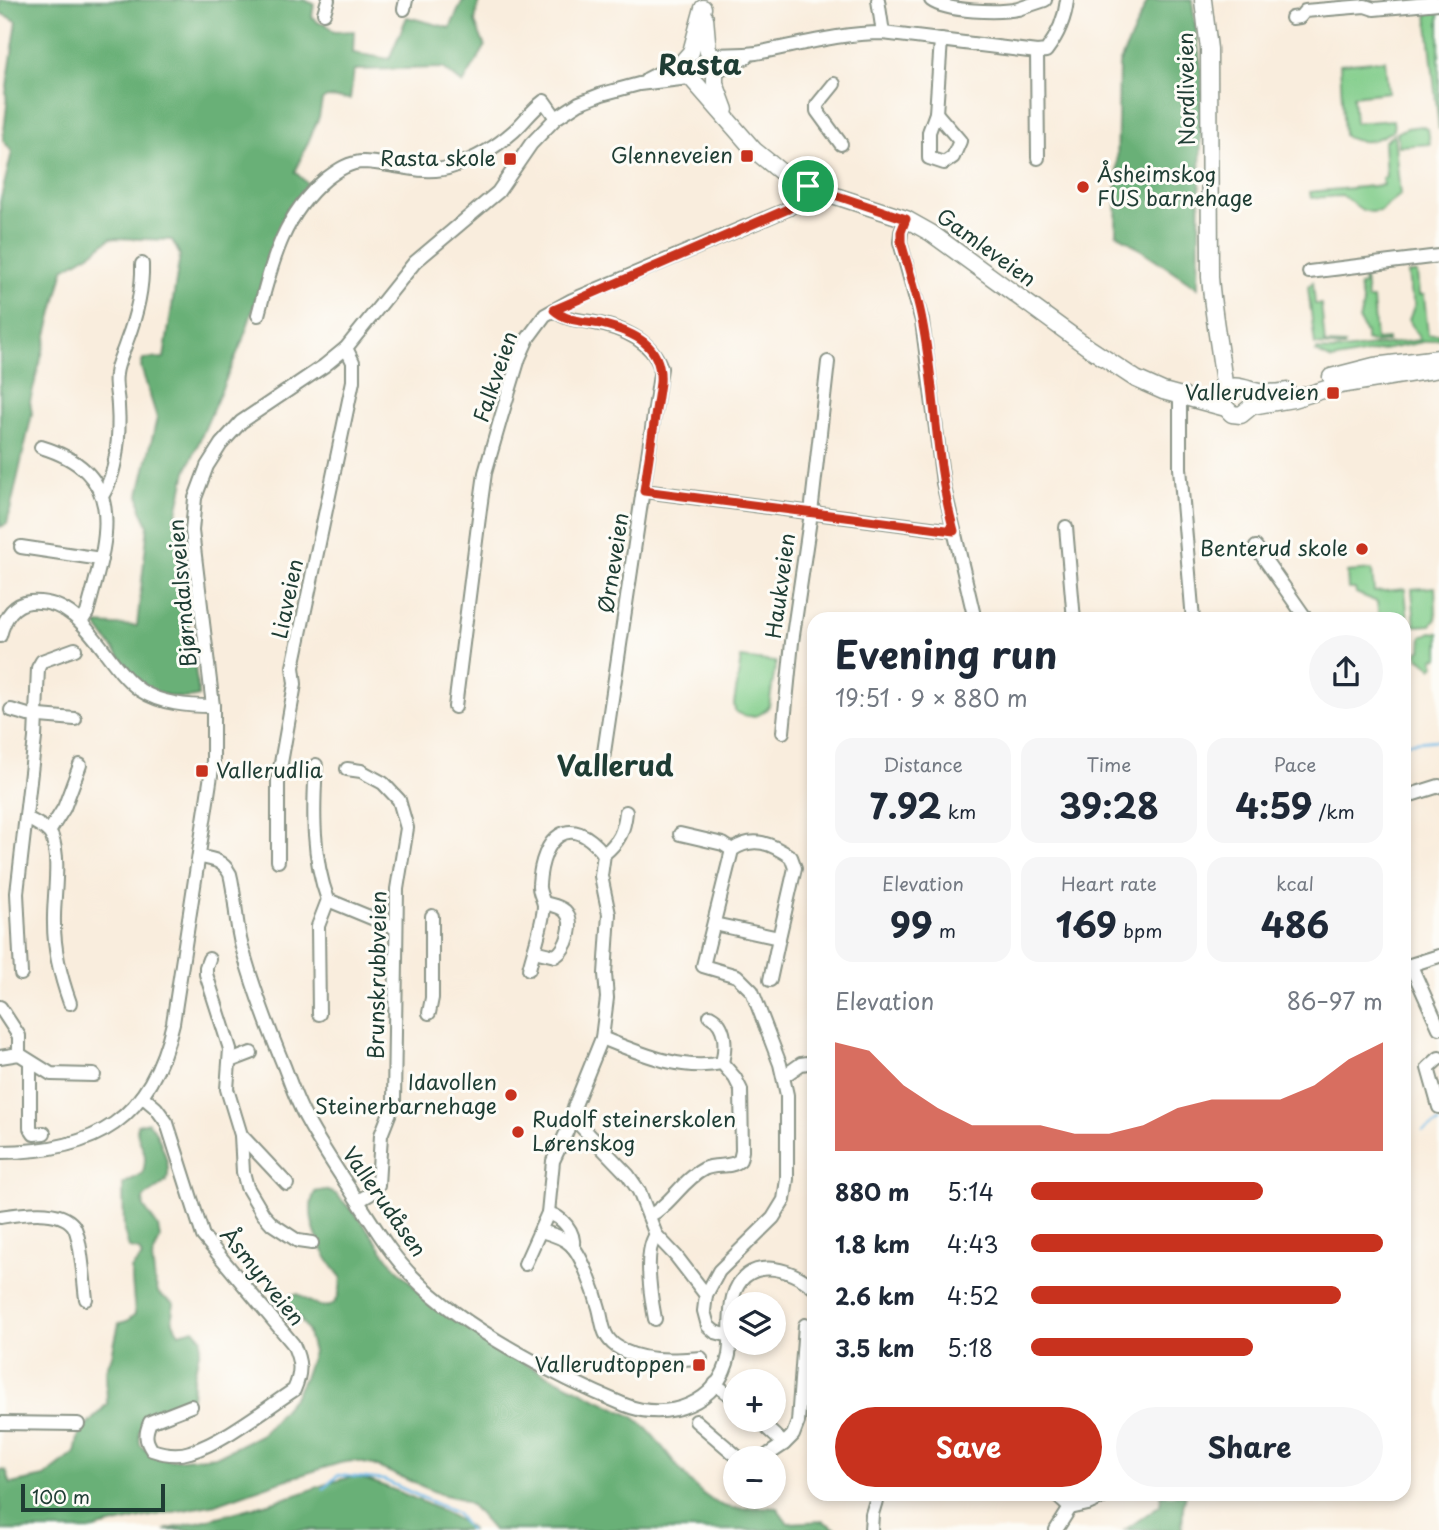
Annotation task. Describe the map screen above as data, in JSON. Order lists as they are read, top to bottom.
{
  "streets": {
    "main road": ["Nordliveien", "Gamleveien"],
    "street": [
      "Falkveien",
      "Ørneveien",
      "Haukveien",
      "Bjørndalsveien",
      "Liaveien",
      "Brunskrubbveien",
      "Vallerudåsen",
      "Åsmyrveien"
    ]
  },
  "crossings": [
    ["Nordliveien", "Gamleveien"],
    ["Gamleveien", "Falkveien"],
    ["Gamleveien", "Bjørndalsveien"],
    ["Falkveien", "Ørneveien"],
    ["Bjørndalsveien", "Liaveien"],
    ["Bjørndalsveien", "Vallerudåsen"],
    ["Bjørndalsveien", "Åsmyrveien"],
    ["Brunskrubbveien", "Vallerudåsen"]
  ],
  "districts": ["Rasta", "Vallerud"],
  "places": {
    "transit": [
      "Glenneveien",
      "Rasta skole",
      "Vallerudveien",
      "Vallerudlia",
      "Vallerudtoppen"
    ],
    "other": [
      "Åsheimskog FUS barnehage",
      "Benterud skole",
      "Idavollen Steinerbarnehage",
      "Rudolf steinerskolen Lørenskog"
    ]
  },
  "scale_bar": "100 m",
  "page": {
    "heading": ["Evening run", "19:51 · 9 × 880 m"],
    "stats": [
      ["Distance", "7.92 km"],
      ["Time", "39:28"],
      ["Pace", "4:59 /km"],
      ["Elevation", "99 m"],
      ["Heart rate", "169 bpm"],
      ["kcal", "486"]
    ],
    "chart": ["Elevation", "86–97 m"],
    "list": [
      {
        "name": "880 m",
        "note": "5:14"
      },
      {
        "name": "1.8 km",
        "note": "4:43"
      },
      {
        "name": "2.6 km",
        "note": "4:52"
      },
      {
        "name": "3.5 km",
        "note": "5:18"
      }
    ],
    "map_buttons": ["+", "−"],
    "buttons": ["Save", "Share"],
    "scale": "100 m"
  }
}
